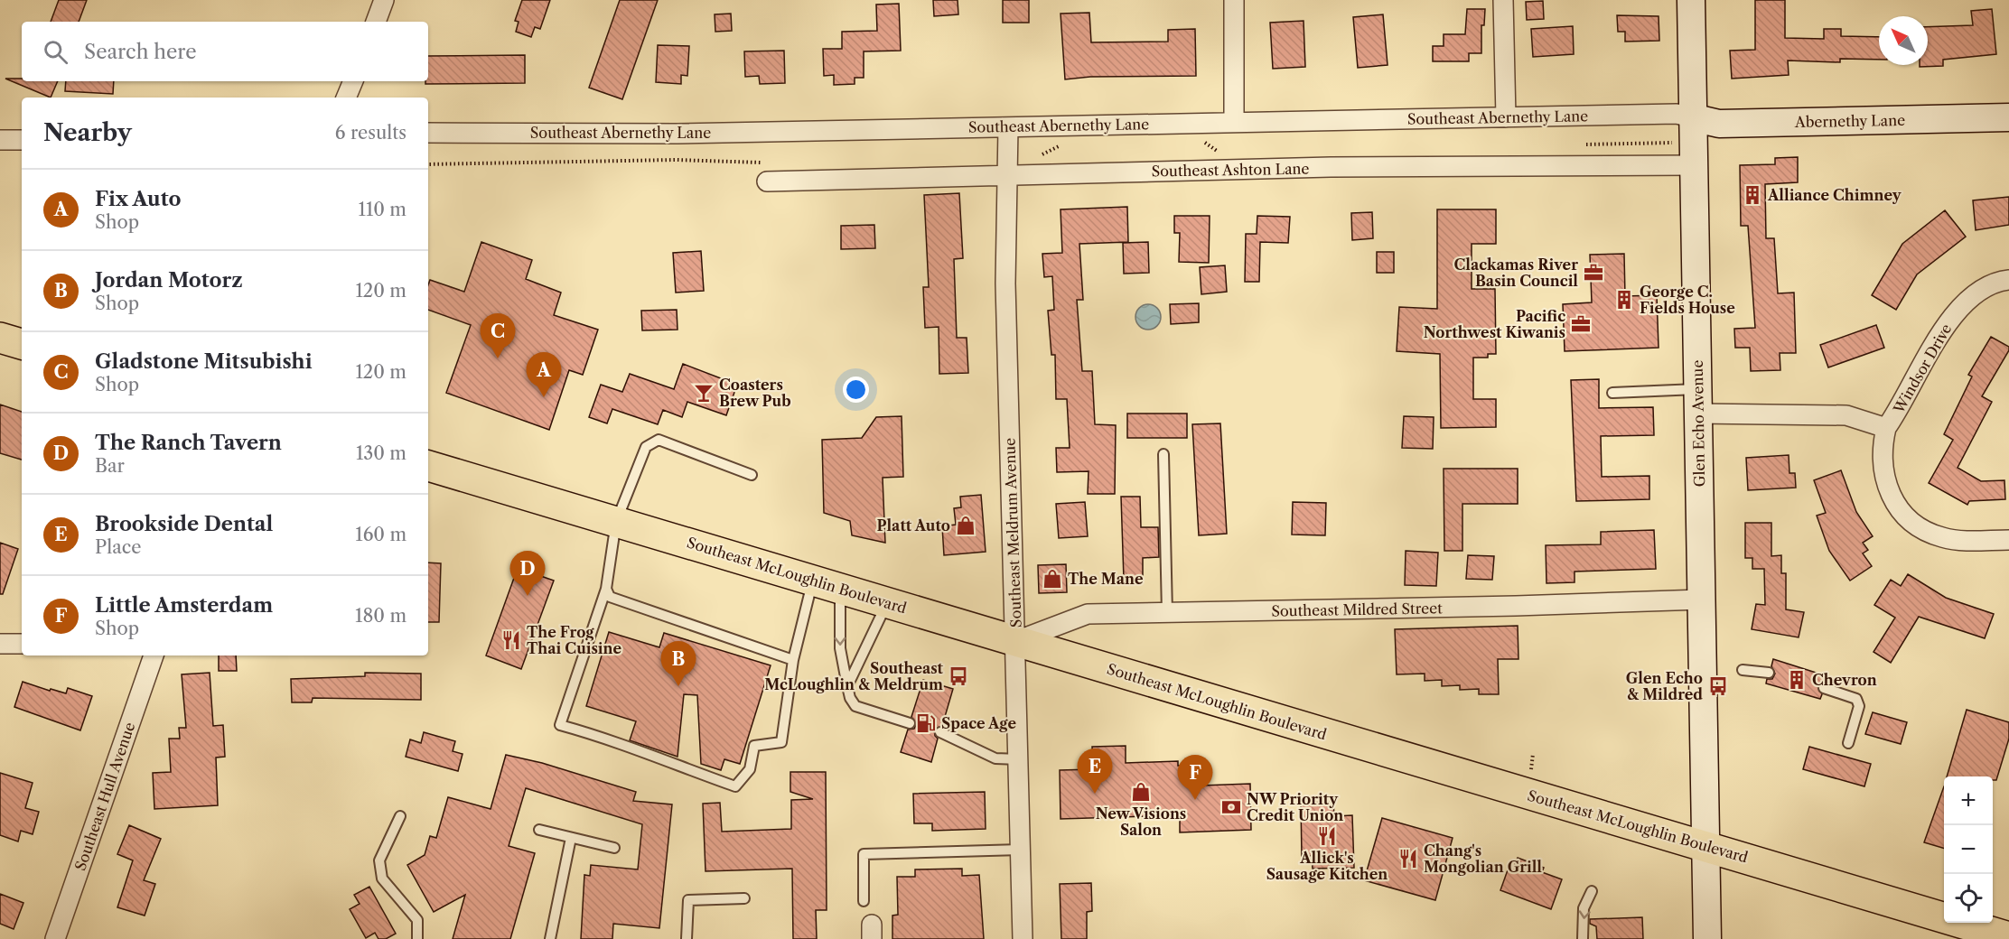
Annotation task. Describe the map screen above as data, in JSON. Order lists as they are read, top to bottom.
{
  "streets": {
    "main road": ["Southeast McLoughlin Boulevard"],
    "street": [
      "Southeast Abernethy Lane",
      "Abernethy Lane",
      "Southeast Ashton Lane",
      "Windsor Drive",
      "Glen Echo Avenue",
      "Southeast Meldrum Avenue",
      "Southeast Mildred Street",
      "Southeast Hull Avenue"
    ]
  },
  "crossings": [
    ["Southeast Abernethy Lane", "Abernethy Lane"],
    ["Southeast Abernethy Lane", "Glen Echo Avenue"],
    ["Southeast Abernethy Lane", "Southeast Meldrum Avenue"],
    ["Abernethy Lane", "Glen Echo Avenue"],
    ["Southeast Ashton Lane", "Glen Echo Avenue"],
    ["Southeast Ashton Lane", "Southeast Meldrum Avenue"],
    ["Windsor Drive", "Glen Echo Avenue"],
    ["Glen Echo Avenue", "Southeast McLoughlin Boulevard"],
    ["Glen Echo Avenue", "Southeast Mildred Street"],
    ["Southeast Meldrum Avenue", "Southeast McLoughlin Boulevard"],
    ["Southeast Meldrum Avenue", "Southeast Mildred Street"],
    ["Southeast McLoughlin Boulevard", "Southeast Mildred Street"]
  ],
  "places": {
    "building": ["Alliance Chimney", "George C. Fields House", "Chevron"],
    "office": ["Clackamas River Basin Council", "Pacific Northwest Kiwanis"],
    "bar": ["Coasters Brew Pub"],
    "shop": ["Platt Auto", "The Mane", "New Visions Salon"],
    "restaurant": ["The Frog Thai Cuisine", "Allick's Sausage Kitchen", "Chang's Mongolian Grill"],
    "bus stop": ["Southeast McLoughlin & Meldrum", "Glen Echo & Mildred"],
    "fuel station": ["Space Age"],
    "bank": ["NW Priority Credit Union"]
  },
  "north": "top left",
  "page": {
    "search": "Search here",
    "heading": ["Nearby", "6 results"],
    "list": [
      {
        "mark": "A",
        "name": "Fix Auto",
        "note": "Shop",
        "value": "110 m"
      },
      {
        "mark": "B",
        "name": "Jordan Motorz",
        "note": "Shop",
        "value": "120 m"
      },
      {
        "mark": "C",
        "name": "Gladstone Mitsubishi",
        "note": "Shop",
        "value": "120 m"
      },
      {
        "mark": "D",
        "name": "The Ranch Tavern",
        "note": "Bar",
        "value": "130 m"
      },
      {
        "mark": "E",
        "name": "Brookside Dental",
        "note": "Place",
        "value": "160 m"
      },
      {
        "mark": "F",
        "name": "Little Amsterdam",
        "note": "Shop",
        "value": "180 m"
      }
    ],
    "pins": [
      "C",
      "A",
      "D",
      "B",
      "E",
      "F"
    ],
    "map_buttons": ["+", "−"]
  }
}
